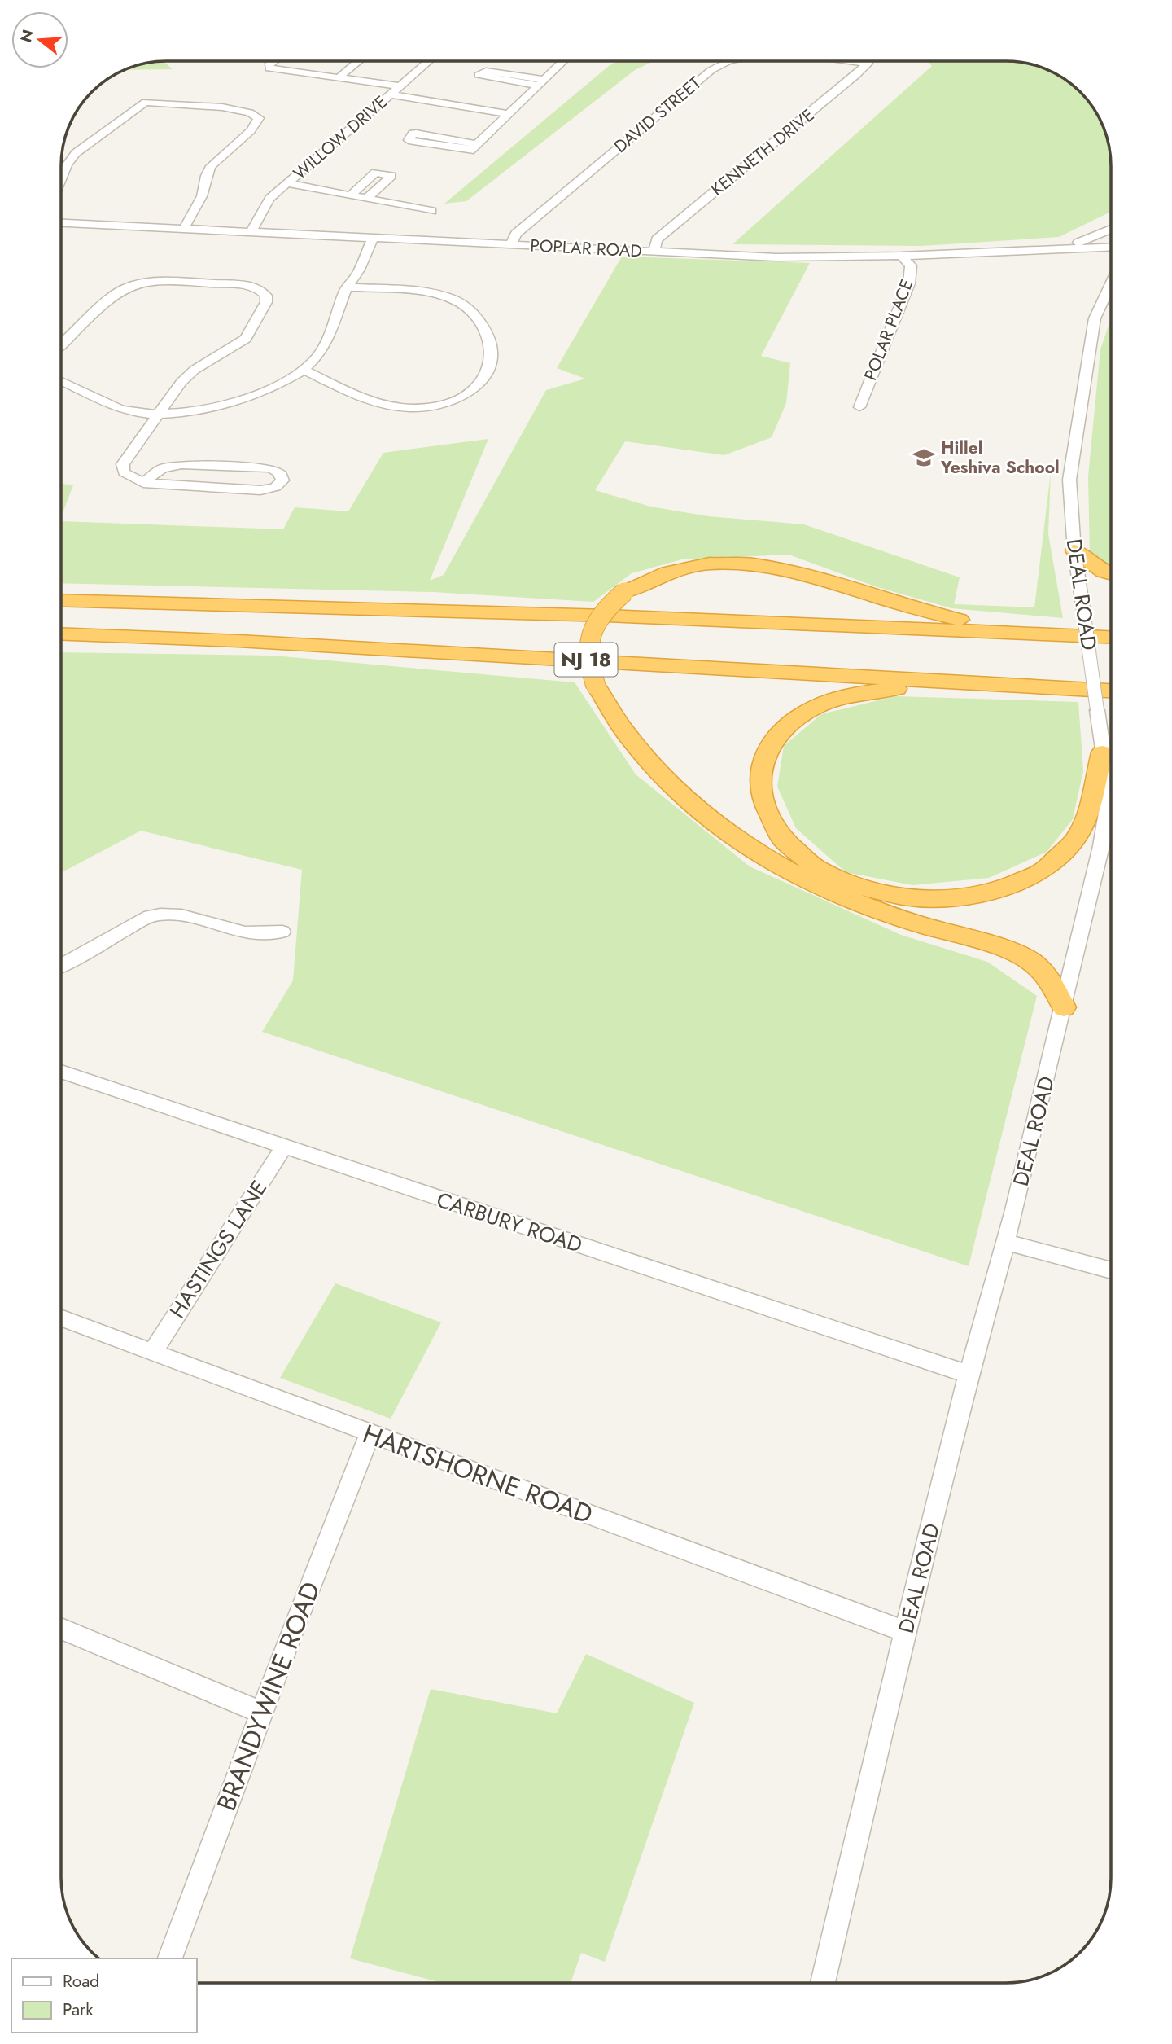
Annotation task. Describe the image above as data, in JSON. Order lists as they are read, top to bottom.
{
  "streets": {
    "highway": ["NJ 18"],
    "street": [
      "DAVID STREET",
      "WILLOW DRIVE",
      "KENNETH DRIVE",
      "POPLAR ROAD",
      "POLAR PLACE",
      "DEAL ROAD",
      "CARBURY ROAD",
      "HASTINGS LANE",
      "HARTSHORNE ROAD",
      "BRANDYWINE ROAD"
    ]
  },
  "crossings": [
    ["DAVID STREET", "KENNETH DRIVE"],
    ["DAVID STREET", "POPLAR ROAD"],
    ["WILLOW DRIVE", "POPLAR ROAD"],
    ["KENNETH DRIVE", "POPLAR ROAD"],
    ["POPLAR ROAD", "POLAR PLACE"],
    ["DEAL ROAD", "CARBURY ROAD"],
    ["DEAL ROAD", "HARTSHORNE ROAD"],
    ["CARBURY ROAD", "HASTINGS LANE"],
    ["HASTINGS LANE", "HARTSHORNE ROAD"],
    ["HARTSHORNE ROAD", "BRANDYWINE ROAD"]
  ],
  "places": {
    "school or university": ["Hillel Yeshiva School"]
  },
  "legend": ["Road", "Park"],
  "north": "left"
}
